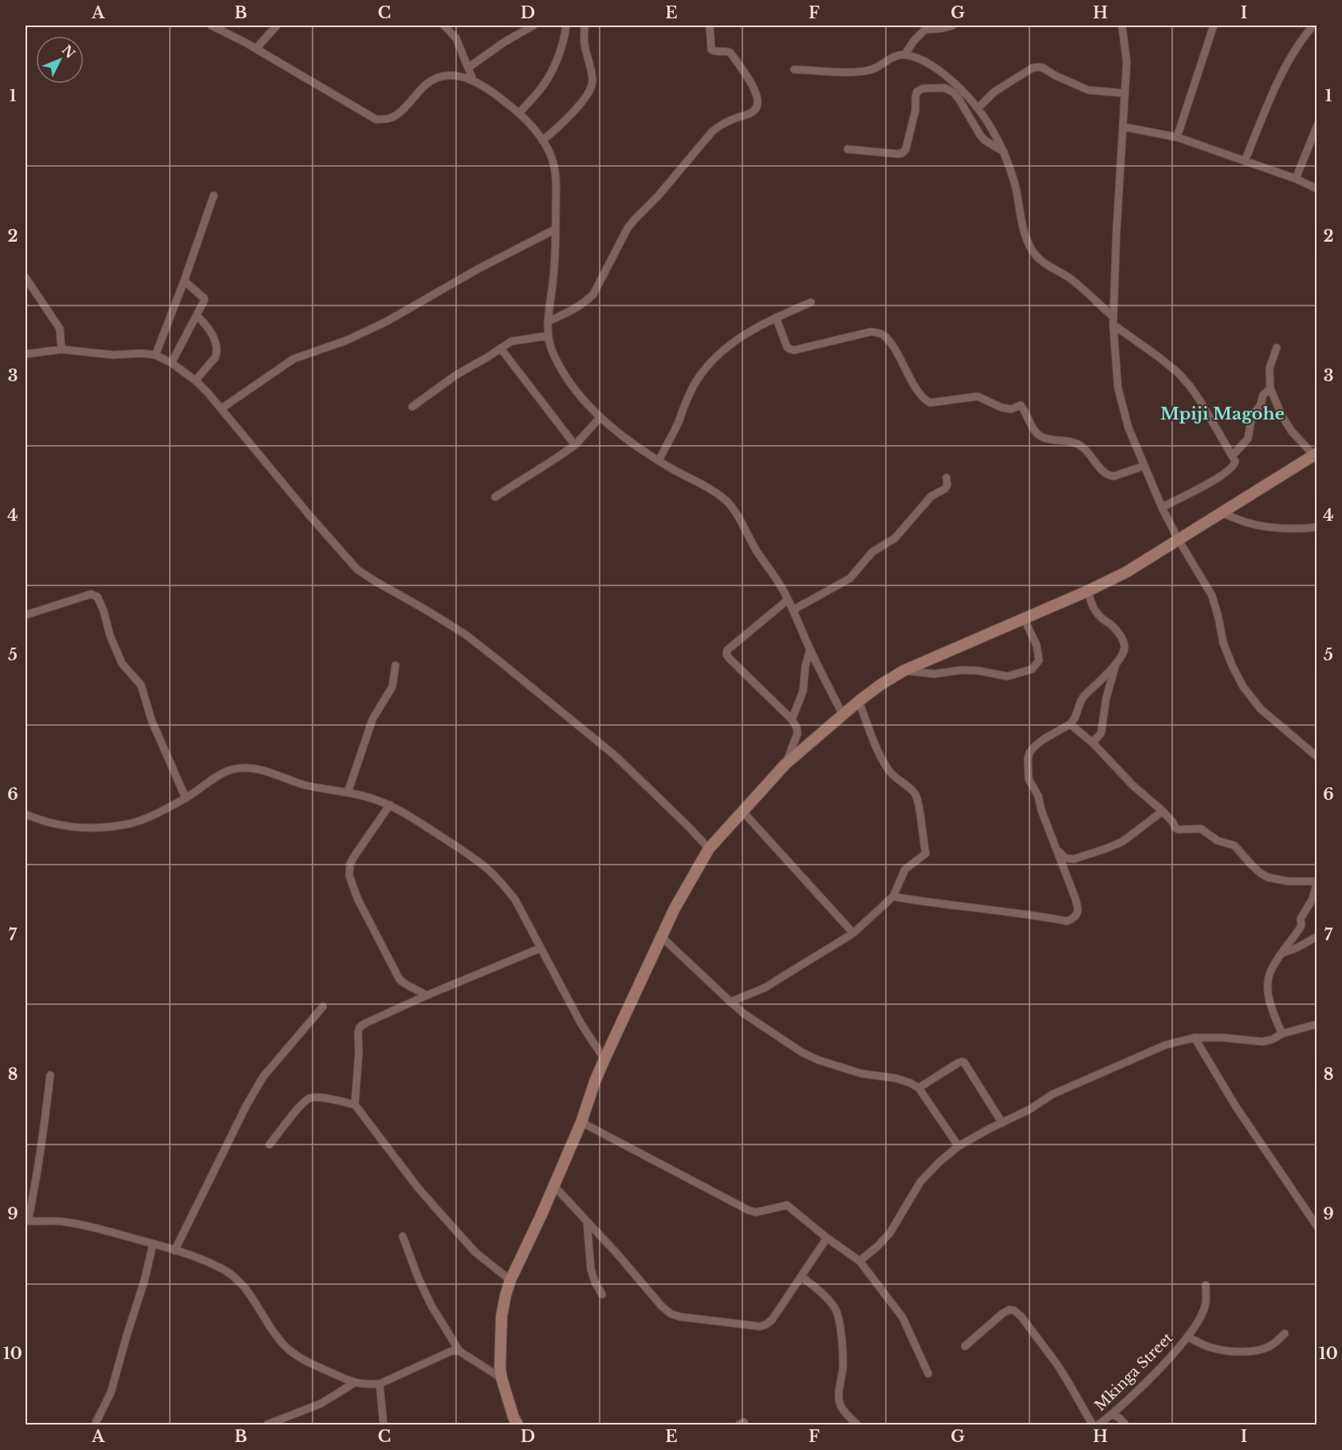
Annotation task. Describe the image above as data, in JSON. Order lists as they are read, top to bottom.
{
  "streets": {
    "street": ["Mkinga Street"]
  },
  "districts": ["Mpiji Magohe"],
  "north": "top right",
  "grid": {
    "columns": [
      "A",
      "B",
      "C",
      "D",
      "E",
      "F",
      "G",
      "H",
      "I"
    ],
    "rows": [
      "1",
      "2",
      "3",
      "4",
      "5",
      "6",
      "7",
      "8",
      "9",
      "10"
    ]
  }
}
